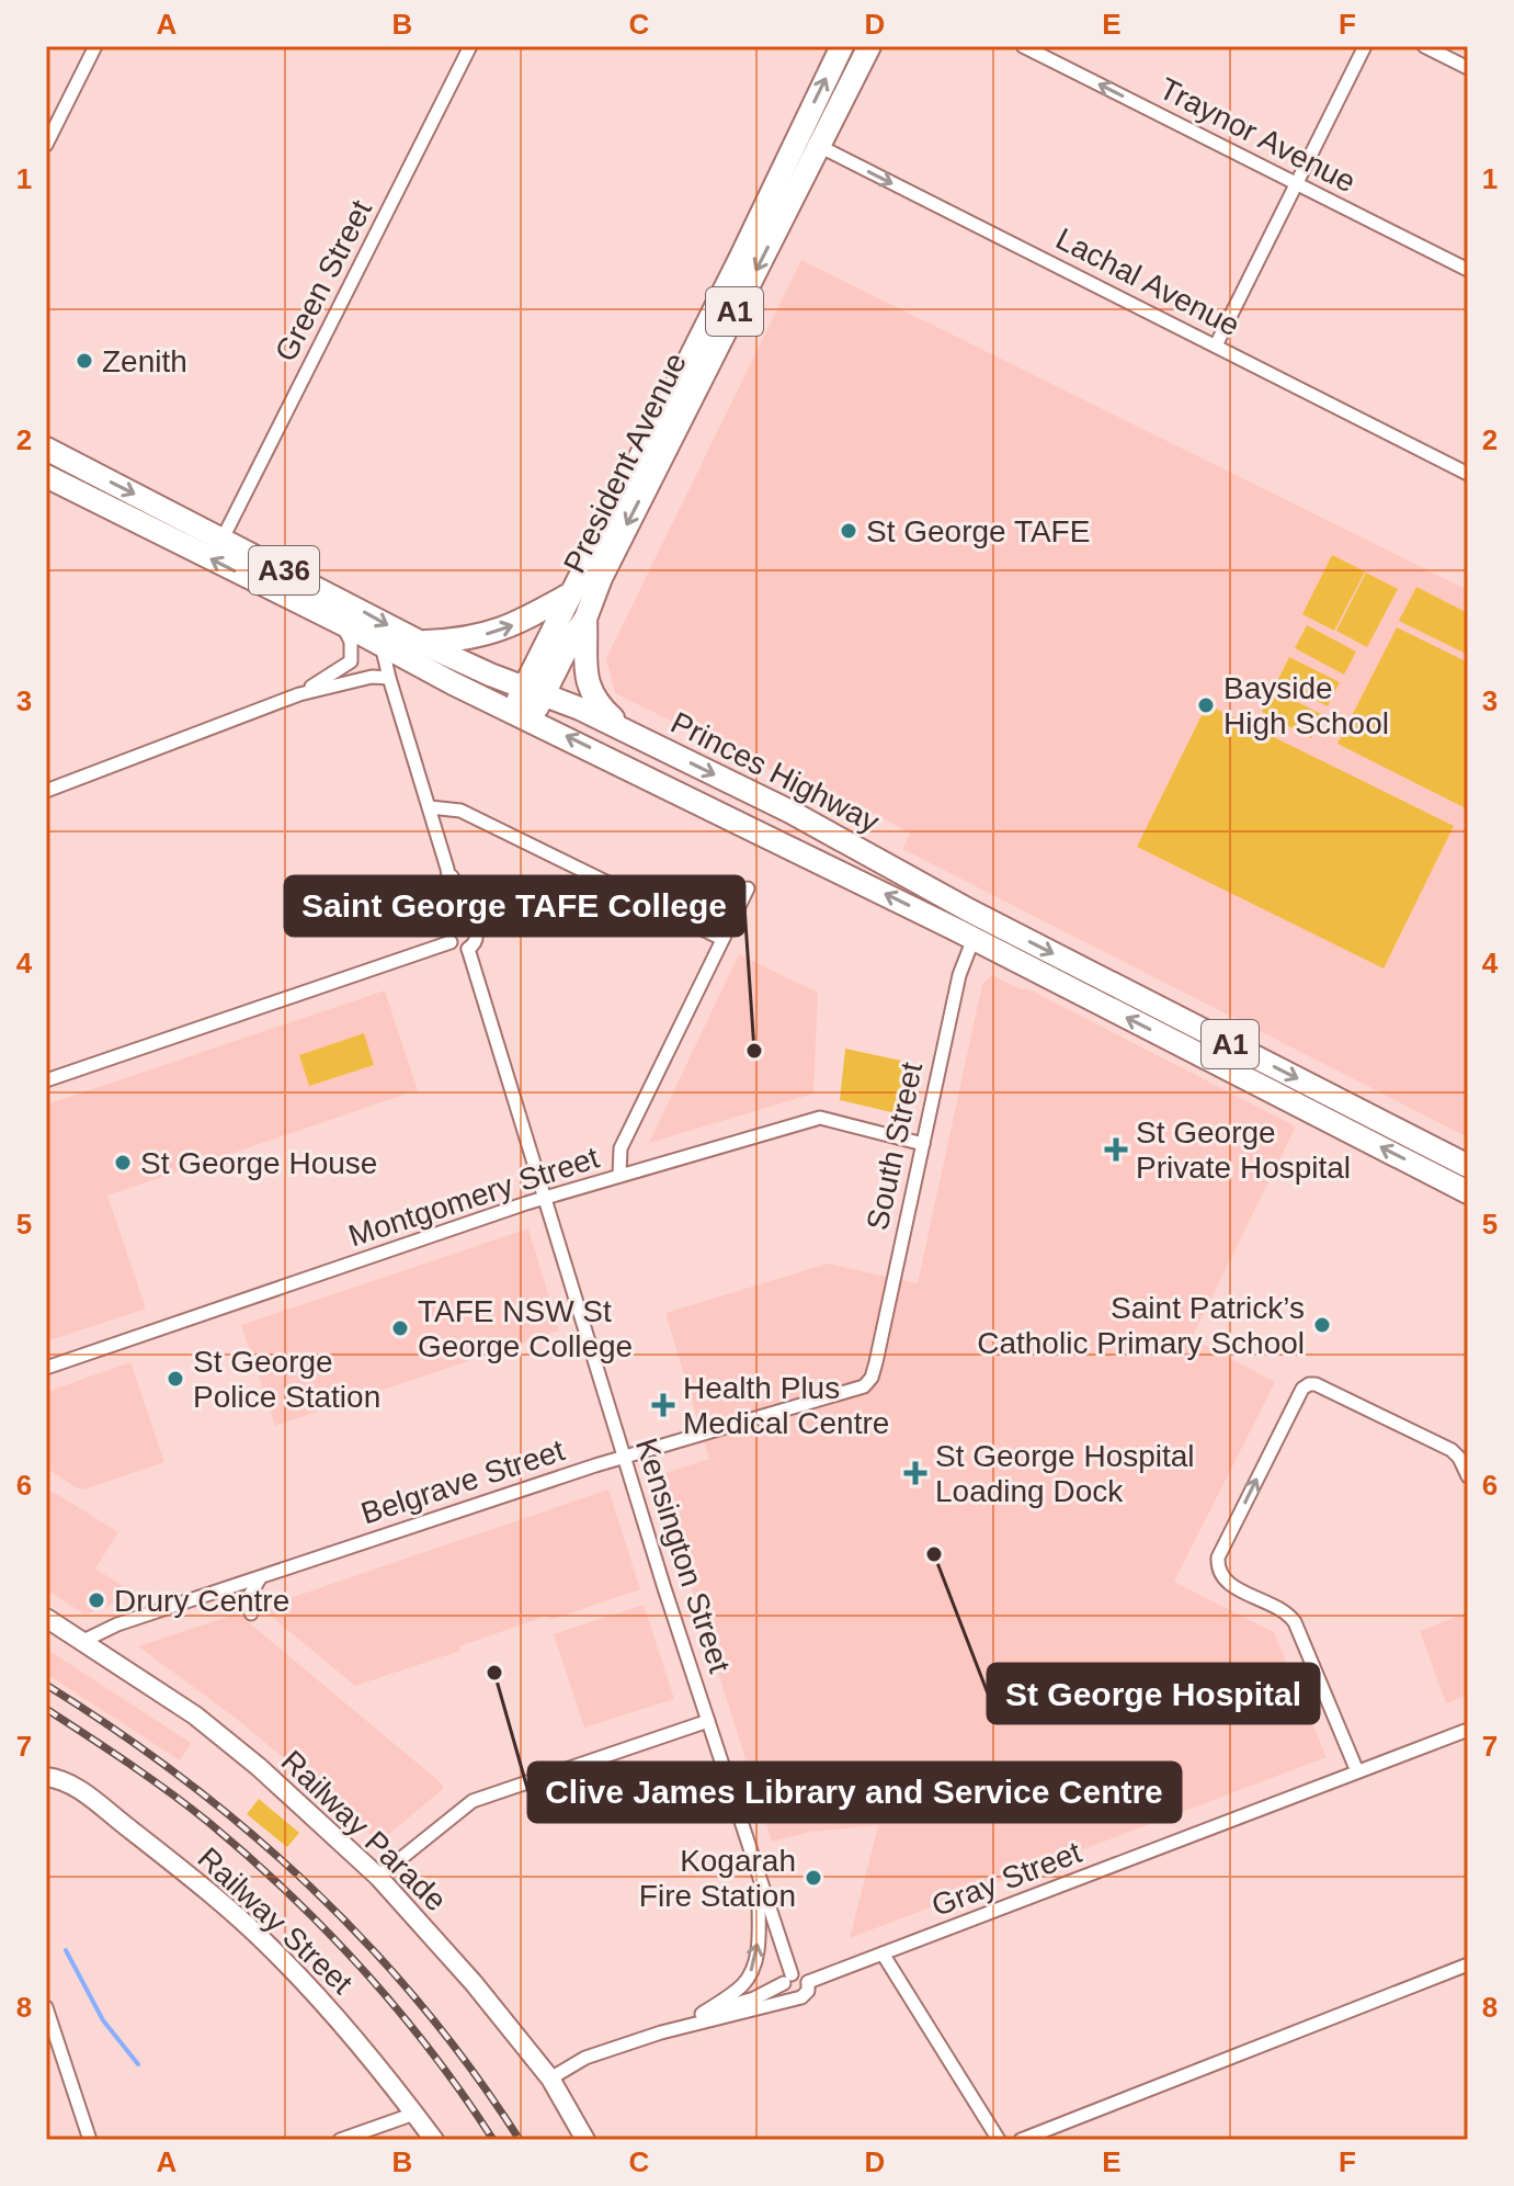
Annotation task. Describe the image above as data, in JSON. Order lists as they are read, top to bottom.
{
  "streets": {
    "highway": [
      "A1",
      "President Avenue",
      "A36",
      "Princes Highway"
    ],
    "main road": ["Railway Parade", "Railway Street"],
    "street": [
      "Traynor Avenue",
      "Green Street",
      "Lachal Avenue",
      "South Street",
      "Montgomery Street",
      "Belgrave Street",
      "Kensington Street",
      "Gray Street"
    ]
  },
  "crossings": [
    ["Green Street", "Princes Highway"],
    ["Lachal Avenue", "President Avenue"],
    ["A1", "President Avenue"],
    ["A1", "Princes Highway"],
    ["President Avenue", "Princes Highway"],
    ["Princes Highway", "South Street"],
    ["South Street", "Montgomery Street"],
    ["South Street", "Belgrave Street"],
    ["Montgomery Street", "Kensington Street"],
    ["Belgrave Street", "Kensington Street"],
    ["Belgrave Street", "Railway Parade"],
    ["Kensington Street", "Gray Street"]
  ],
  "one_way": ["Traynor Avenue", "Lachal Avenue"],
  "places": {
    "other": [
      "Zenith",
      "St George TAFE",
      "Bayside High School",
      "Saint George TAFE College",
      "St George House",
      "Saint Patrick’s Catholic Primary School",
      "TAFE NSW St George College",
      "St George Police Station",
      "St George Hospital",
      "Drury Centre",
      "Clive James Library and Service Centre",
      "Kogarah Fire Station"
    ],
    "health": ["St George Private Hospital", "Health Plus Medical Centre", "St George Hospital Loading Dock"]
  },
  "grid": {
    "columns": [
      "A",
      "B",
      "C",
      "D",
      "E",
      "F"
    ],
    "rows": [
      "1",
      "2",
      "3",
      "4",
      "5",
      "6",
      "7",
      "8"
    ]
  }
}
